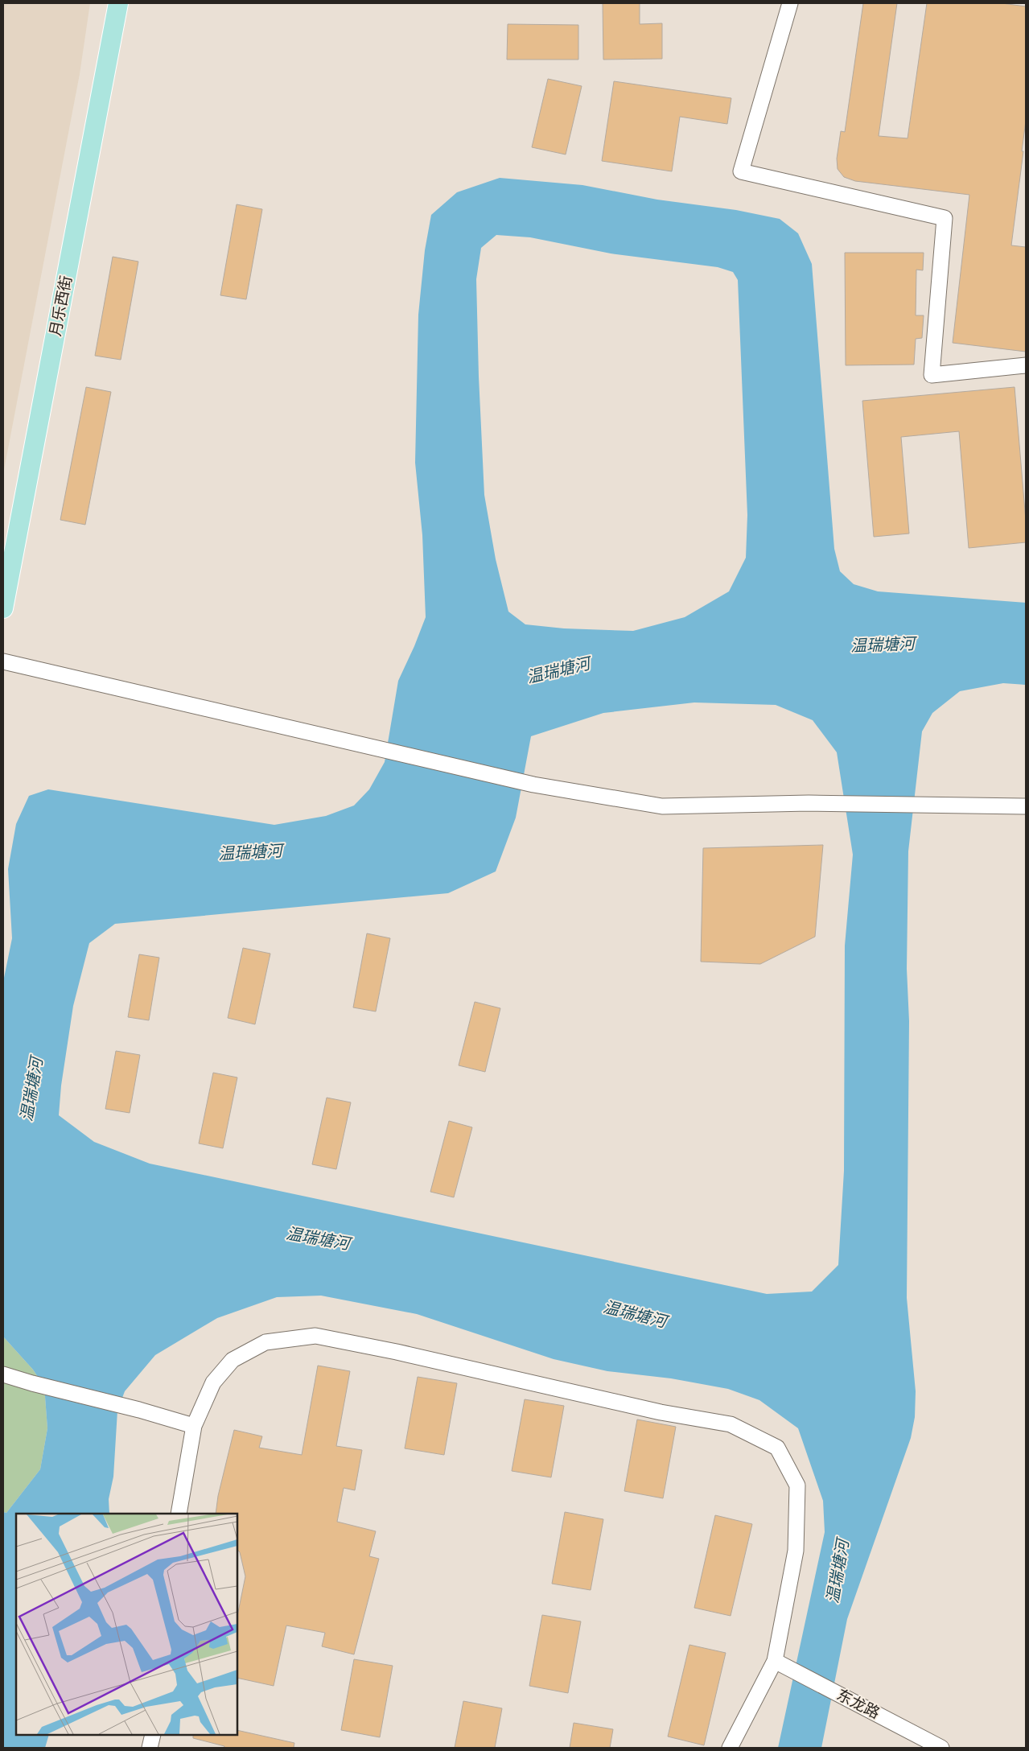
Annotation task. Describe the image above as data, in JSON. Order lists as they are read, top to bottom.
{
  "streets": {
    "main road": ["月乐西街"],
    "street": ["东龙路"]
  },
  "water": ["温瑞塘河"]
}
